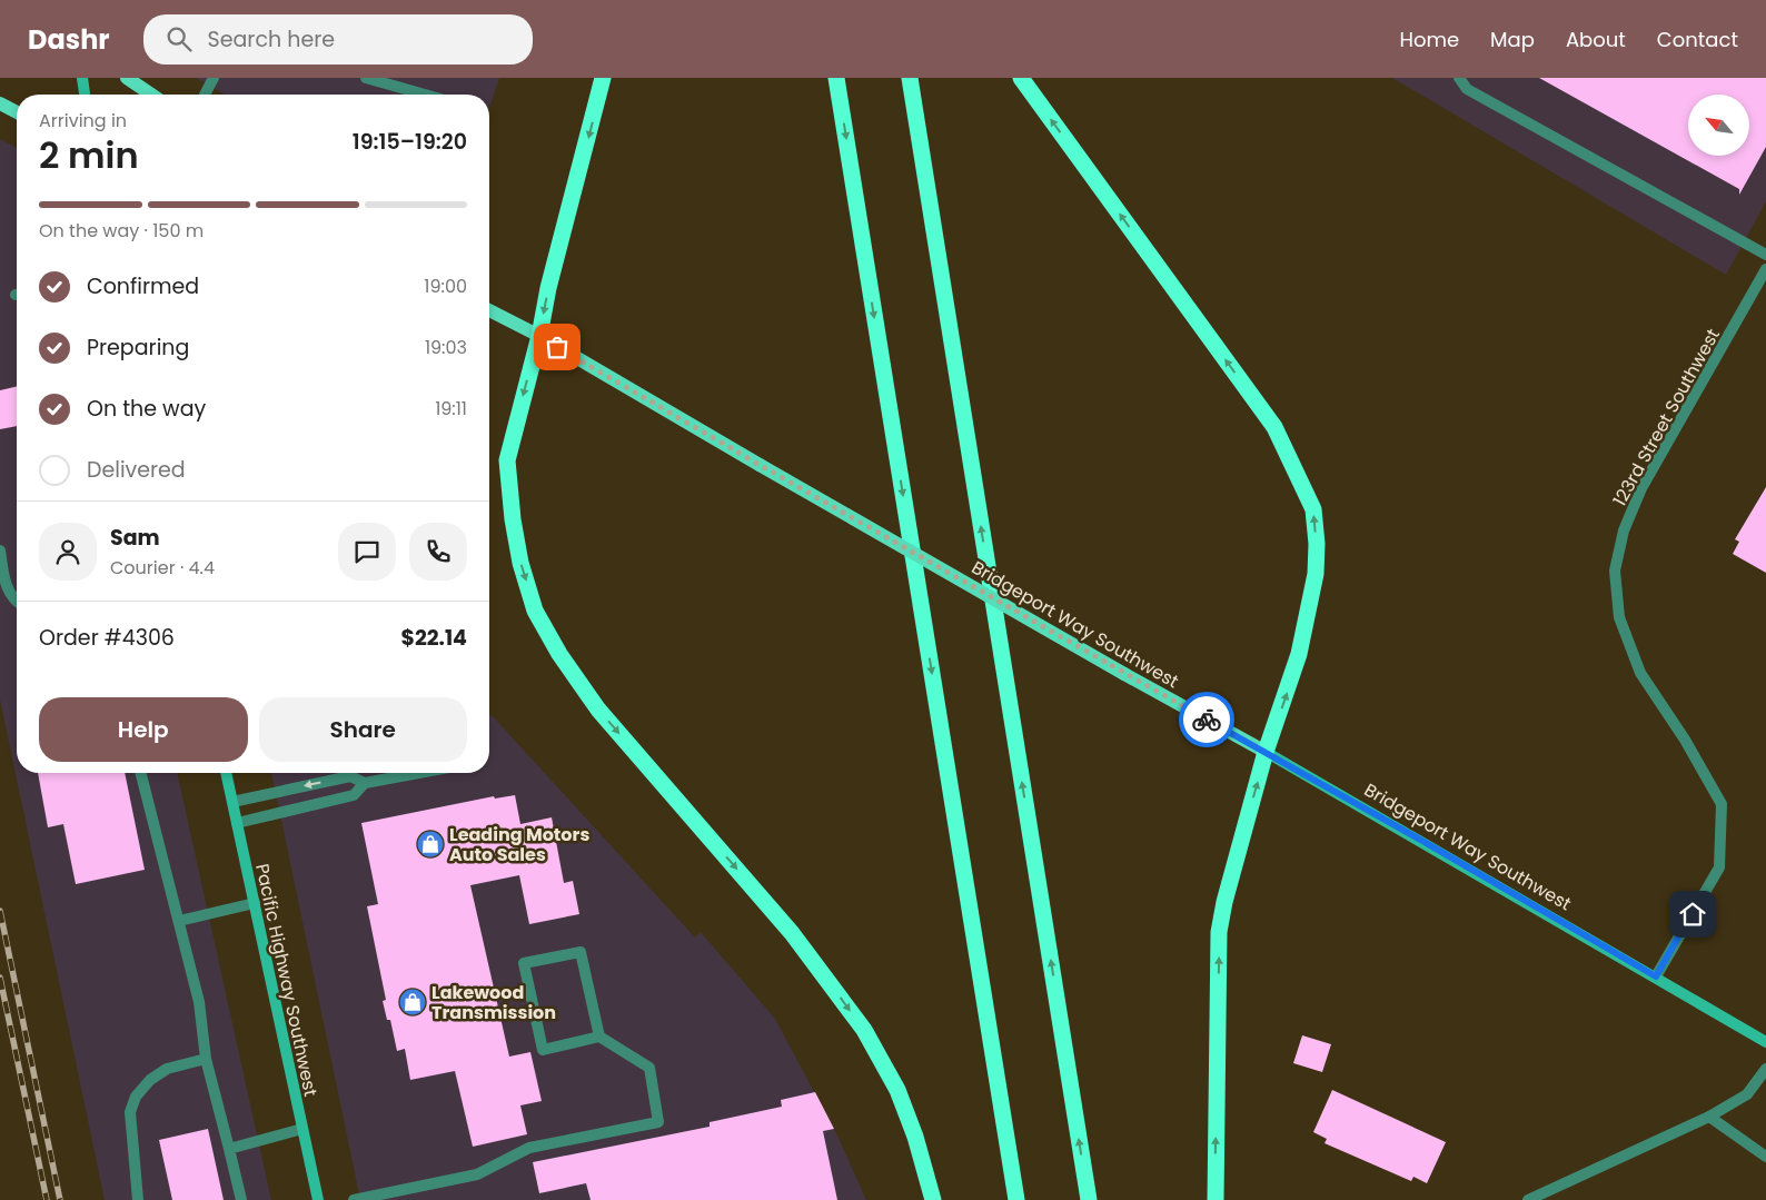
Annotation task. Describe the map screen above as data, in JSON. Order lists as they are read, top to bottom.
{
  "streets": {
    "main road": ["Bridgeport Way Southwest", "Pacific Highway Southwest"],
    "street": ["123rd Street Southwest"]
  },
  "crossings": [
    ["123rd Street Southwest", "Bridgeport Way Southwest"]
  ],
  "places": {
    "shop": ["Leading Motors Auto Sales", "Lakewood Transmission"]
  },
  "north": "top left",
  "page": {
    "header": "Dashr",
    "search": "Search here",
    "nav": [
      "Home",
      "Map",
      "About",
      "Contact"
    ],
    "heading": ["2 min", "Arriving in", "19:15–19:20"],
    "panel": [
      "Sam",
      "Courier · 4.4",
      "Order #4306",
      "$22.14"
    ],
    "bar": "On the way · 150 m",
    "list": [
      ["Confirmed", "19:00"],
      ["Preparing", "19:03"],
      ["On the way", "19:11"],
      "Delivered"
    ],
    "buttons": ["Help", "Share"]
  }
}
